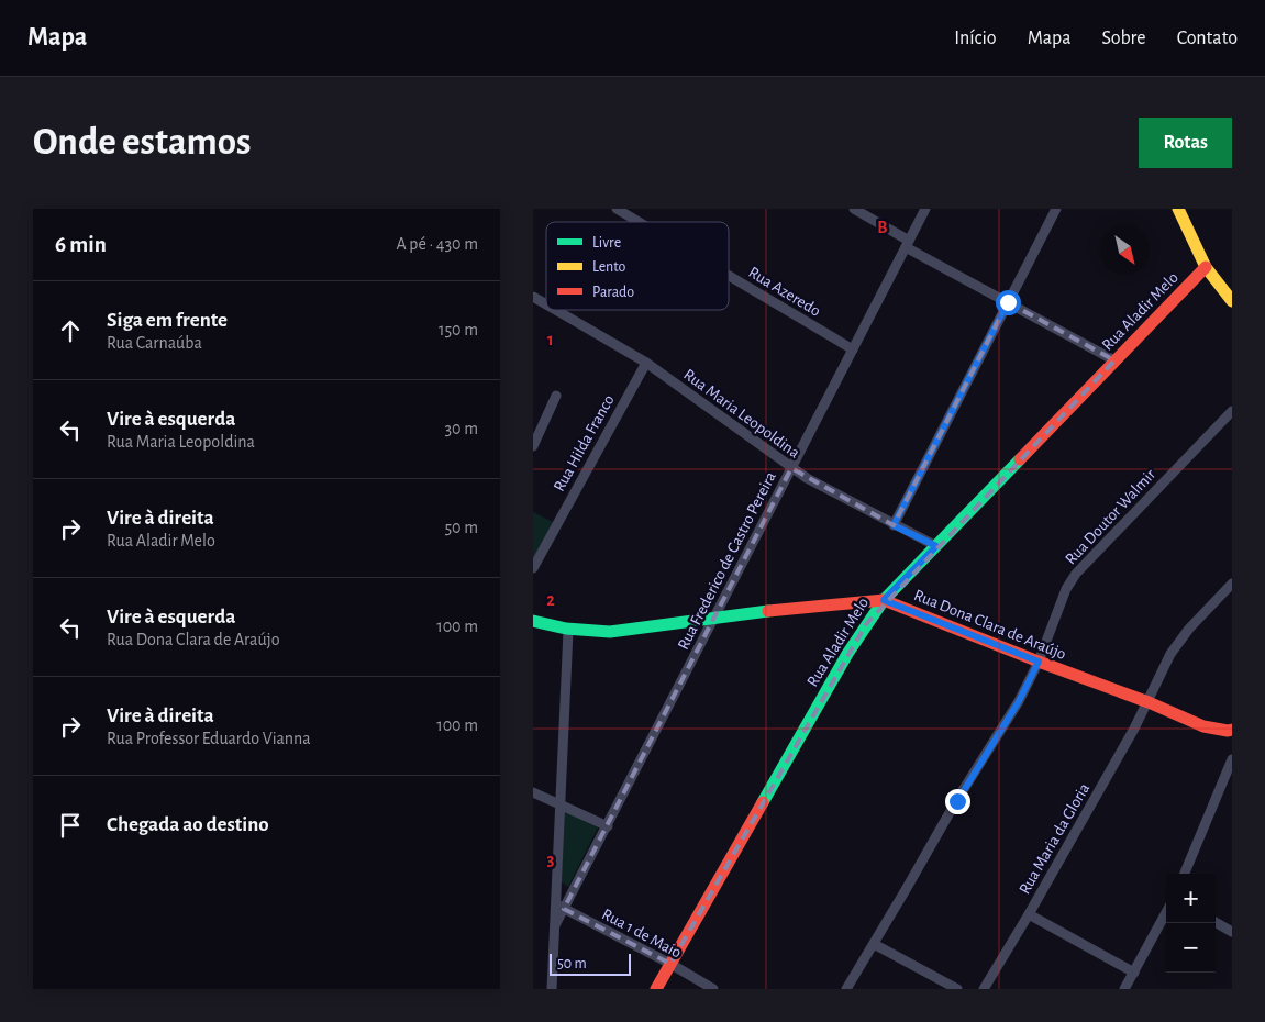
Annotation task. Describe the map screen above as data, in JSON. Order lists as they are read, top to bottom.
{
  "streets": {
    "street": [
      "Rua Azeredo",
      "Rua Aladir Melo",
      "Rua Maria Leopoldina",
      "Rua Hilda Franco",
      "Rua Doutor Walmir",
      "Rua Frederico de Castro Pereira",
      "Rua Dona Clara de Araújo",
      "Rua Maria da Gloria",
      "Rua 1 de Maio"
    ]
  },
  "crossings": [
    ["Rua Azeredo", "Rua Frederico de Castro Pereira"],
    ["Rua Aladir Melo", "Rua Maria Leopoldina"],
    ["Rua Aladir Melo", "Rua Dona Clara de Araújo"],
    ["Rua Aladir Melo", "Rua 1 de Maio"],
    ["Rua Maria Leopoldina", "Rua Hilda Franco"],
    ["Rua Maria Leopoldina", "Rua Frederico de Castro Pereira"],
    ["Rua Doutor Walmir", "Rua Dona Clara de Araújo"],
    ["Rua Frederico de Castro Pereira", "Rua Dona Clara de Araújo"],
    ["Rua Frederico de Castro Pereira", "Rua 1 de Maio"],
    ["Rua Dona Clara de Araújo", "Rua Maria da Gloria"]
  ],
  "legend": ["Livre", "Lento", "Parado"],
  "scale_bar": "50 m",
  "north": "bottom right",
  "page": {
    "header": "Mapa",
    "nav": [
      "Início",
      "Mapa",
      "Sobre",
      "Contato"
    ],
    "buttons": "Rotas",
    "title": "Onde estamos",
    "heading": ["6 min", "A pé · 430 m"],
    "list": [
      ["Siga em frente", "Rua Carnaúba", "150 m"],
      ["Vire à esquerda", "Rua Maria Leopoldina", "30 m"],
      ["Vire à direita", "Rua Aladir Melo", "50 m"],
      ["Vire à esquerda", "Rua Dona Clara de Araújo", "100 m"],
      ["Vire à direita", "Rua Professor Eduardo Vianna", "100 m"],
      "Chegada ao destino"
    ],
    "map_buttons": ["+", "−"],
    "scale": "50 m"
  },
  "grid": {
    "columns": ["B"],
    "rows": ["1", "2", "3"]
  }
}
